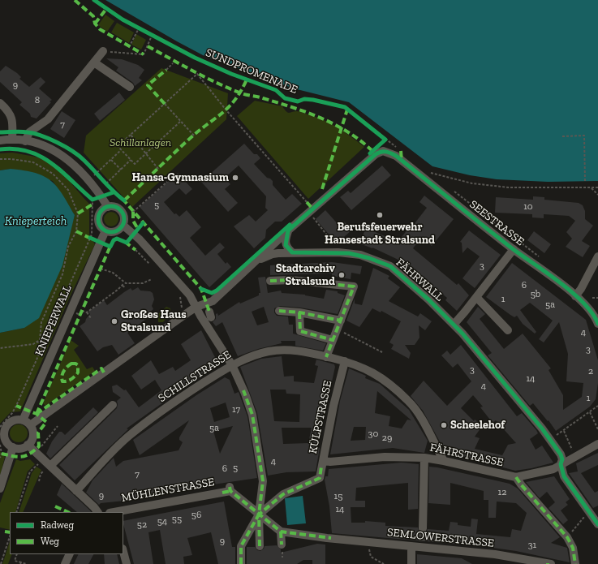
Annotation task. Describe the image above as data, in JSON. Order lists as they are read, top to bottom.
{
  "streets": {
    "street": [
      "SEESTRASSE",
      "FÄHRWALL",
      "KNIEPERWALL",
      "SCHILLSTRASSE",
      "KÜLPSTRASSE",
      "FÄHRSTRASSE",
      "MÜHLENSTRASSE",
      "SEMLOWERSTRASSE"
    ],
    "cycle path": ["SUNDPROMENADE"]
  },
  "crossings": [
    ["SEESTRASSE", "FÄHRWALL"],
    ["FÄHRWALL", "KNIEPERWALL"],
    ["FÄHRWALL", "FÄHRSTRASSE"],
    ["SCHILLSTRASSE", "KÜLPSTRASSE"],
    ["SCHILLSTRASSE", "FÄHRSTRASSE"],
    ["KÜLPSTRASSE", "FÄHRSTRASSE"],
    ["KÜLPSTRASSE", "MÜHLENSTRASSE"]
  ],
  "water": ["Knieperteich"],
  "parks": ["Schillanlagen"],
  "places": [
    "Hansa-Gymnasium",
    "Berufsfeuerwehr Hansestadt Stralsund",
    "Stadtarchiv Stralsund",
    "Großes Haus Stralsund",
    "Scheelehof"
  ],
  "house_numbers": [
    "9",
    "8",
    "7",
    "5",
    "10",
    "3",
    "6",
    "5b",
    "1",
    "5a",
    "4",
    "3",
    "3",
    "2",
    "14",
    "4",
    "1",
    "17",
    "5a",
    "30",
    "29",
    "4",
    "5",
    "6",
    "7",
    "12",
    "9",
    "15",
    "14",
    "56",
    "55",
    "54",
    "52",
    "9",
    "31"
  ],
  "legend": ["Radweg", "Weg"]
}
